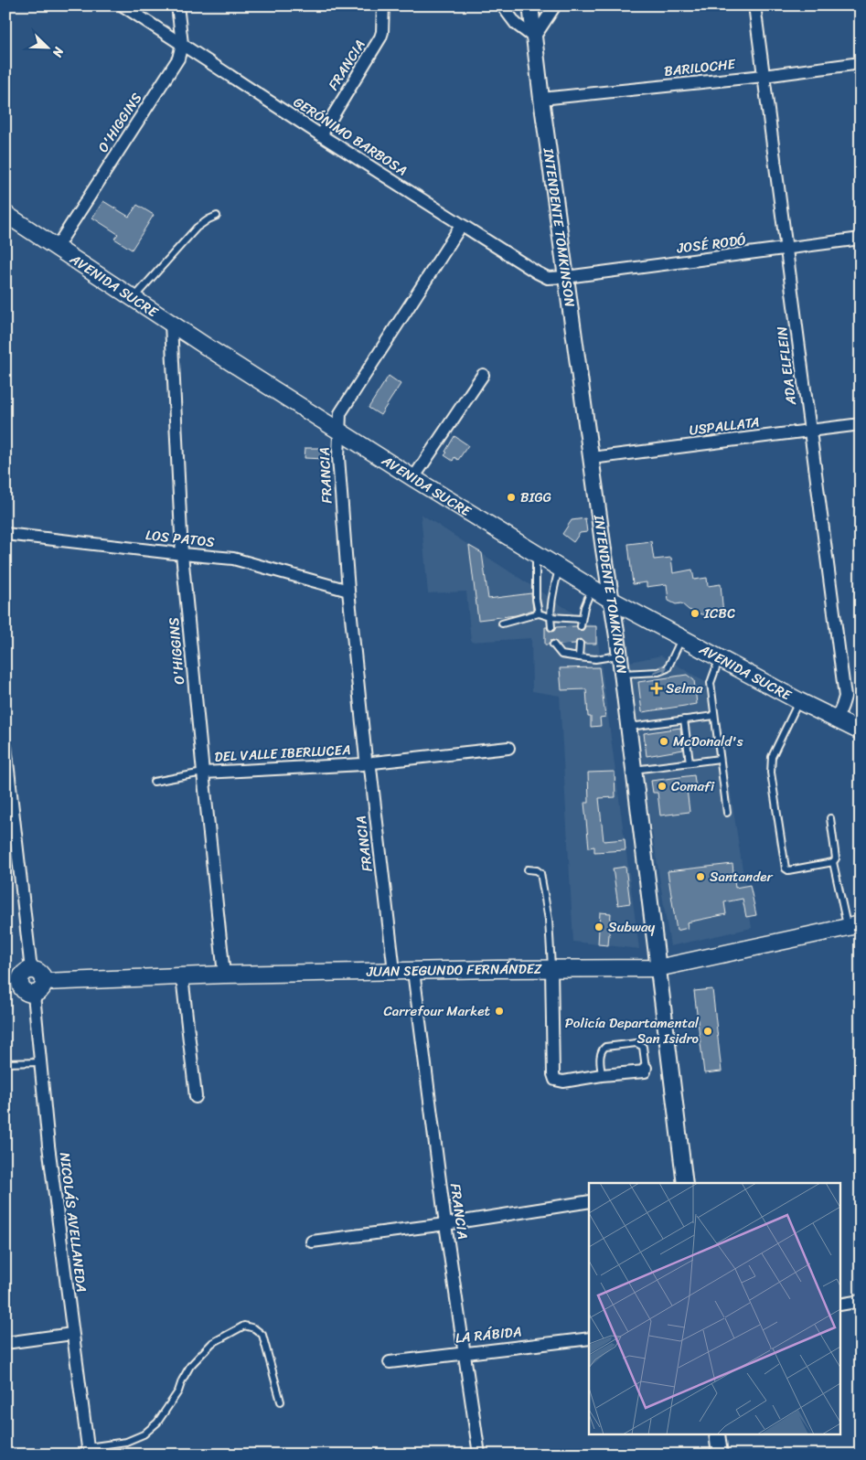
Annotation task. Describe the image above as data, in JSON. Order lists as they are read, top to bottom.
{
  "streets": {
    "main road": ["AVENIDA SUCRE", "JUAN SEGUNDO FERNÁNDEZ"],
    "street": [
      "FRANCIA",
      "BARILOCHE",
      "O'HIGGINS",
      "GERÓNIMO BARBOSA",
      "INTENDENTE TOMKINSON",
      "JOSÉ RODÓ",
      "ADA ELFLEIN",
      "USPALLATA",
      "LOS PATOS",
      "DEL VALLE IBERLUCEA",
      "NICOLÁS AVELLANEDA",
      "LA RÁBIDA"
    ]
  },
  "crossings": [
    ["FRANCIA", "GERÓNIMO BARBOSA"],
    ["FRANCIA", "AVENIDA SUCRE"],
    ["FRANCIA", "LOS PATOS"],
    ["FRANCIA", "DEL VALLE IBERLUCEA"],
    ["FRANCIA", "JUAN SEGUNDO FERNÁNDEZ"],
    ["FRANCIA", "LA RÁBIDA"],
    ["BARILOCHE", "INTENDENTE TOMKINSON"],
    ["BARILOCHE", "ADA ELFLEIN"],
    ["O'HIGGINS", "GERÓNIMO BARBOSA"],
    ["O'HIGGINS", "AVENIDA SUCRE"],
    ["O'HIGGINS", "LOS PATOS"],
    ["O'HIGGINS", "DEL VALLE IBERLUCEA"],
    ["O'HIGGINS", "JUAN SEGUNDO FERNÁNDEZ"],
    ["GERÓNIMO BARBOSA", "INTENDENTE TOMKINSON"],
    ["GERÓNIMO BARBOSA", "JOSÉ RODÓ"],
    ["INTENDENTE TOMKINSON", "JOSÉ RODÓ"],
    ["INTENDENTE TOMKINSON", "AVENIDA SUCRE"],
    ["INTENDENTE TOMKINSON", "USPALLATA"],
    ["INTENDENTE TOMKINSON", "JUAN SEGUNDO FERNÁNDEZ"],
    ["JOSÉ RODÓ", "ADA ELFLEIN"],
    ["AVENIDA SUCRE", "ADA ELFLEIN"],
    ["ADA ELFLEIN", "USPALLATA"],
    ["JUAN SEGUNDO FERNÁNDEZ", "NICOLÁS AVELLANEDA"]
  ],
  "places": {
    "other": [
      "BIGG",
      "ICBC",
      "McDonald's",
      "Comafi",
      "Santander",
      "Subway",
      "Carrefour Market",
      "Policía Departamental San Isidro"
    ],
    "health": ["Selma"]
  },
  "north": "bottom right"
}
